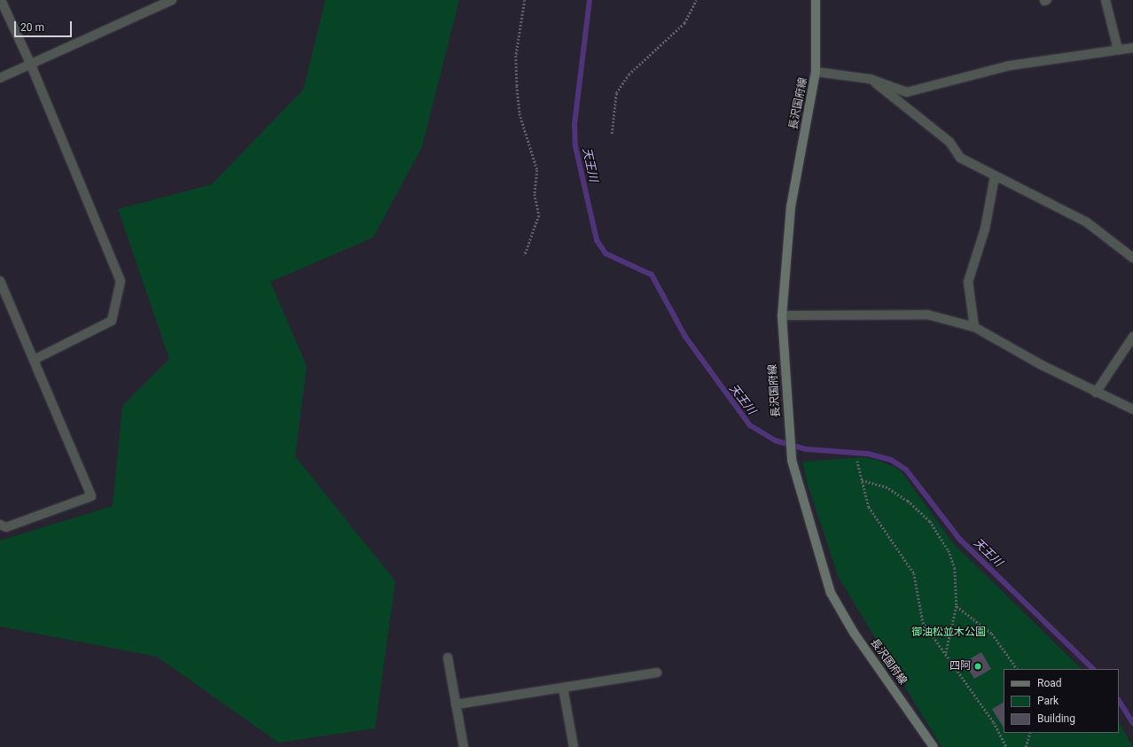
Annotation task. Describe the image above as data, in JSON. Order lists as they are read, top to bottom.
{
  "streets": {
    "main road": ["長沢国府線"]
  },
  "water": ["天王川"],
  "parks": ["御油松並木公園"],
  "places": ["四阿"],
  "legend": ["Road", "Park", "Building"],
  "scale_bar": "20 m"
}
